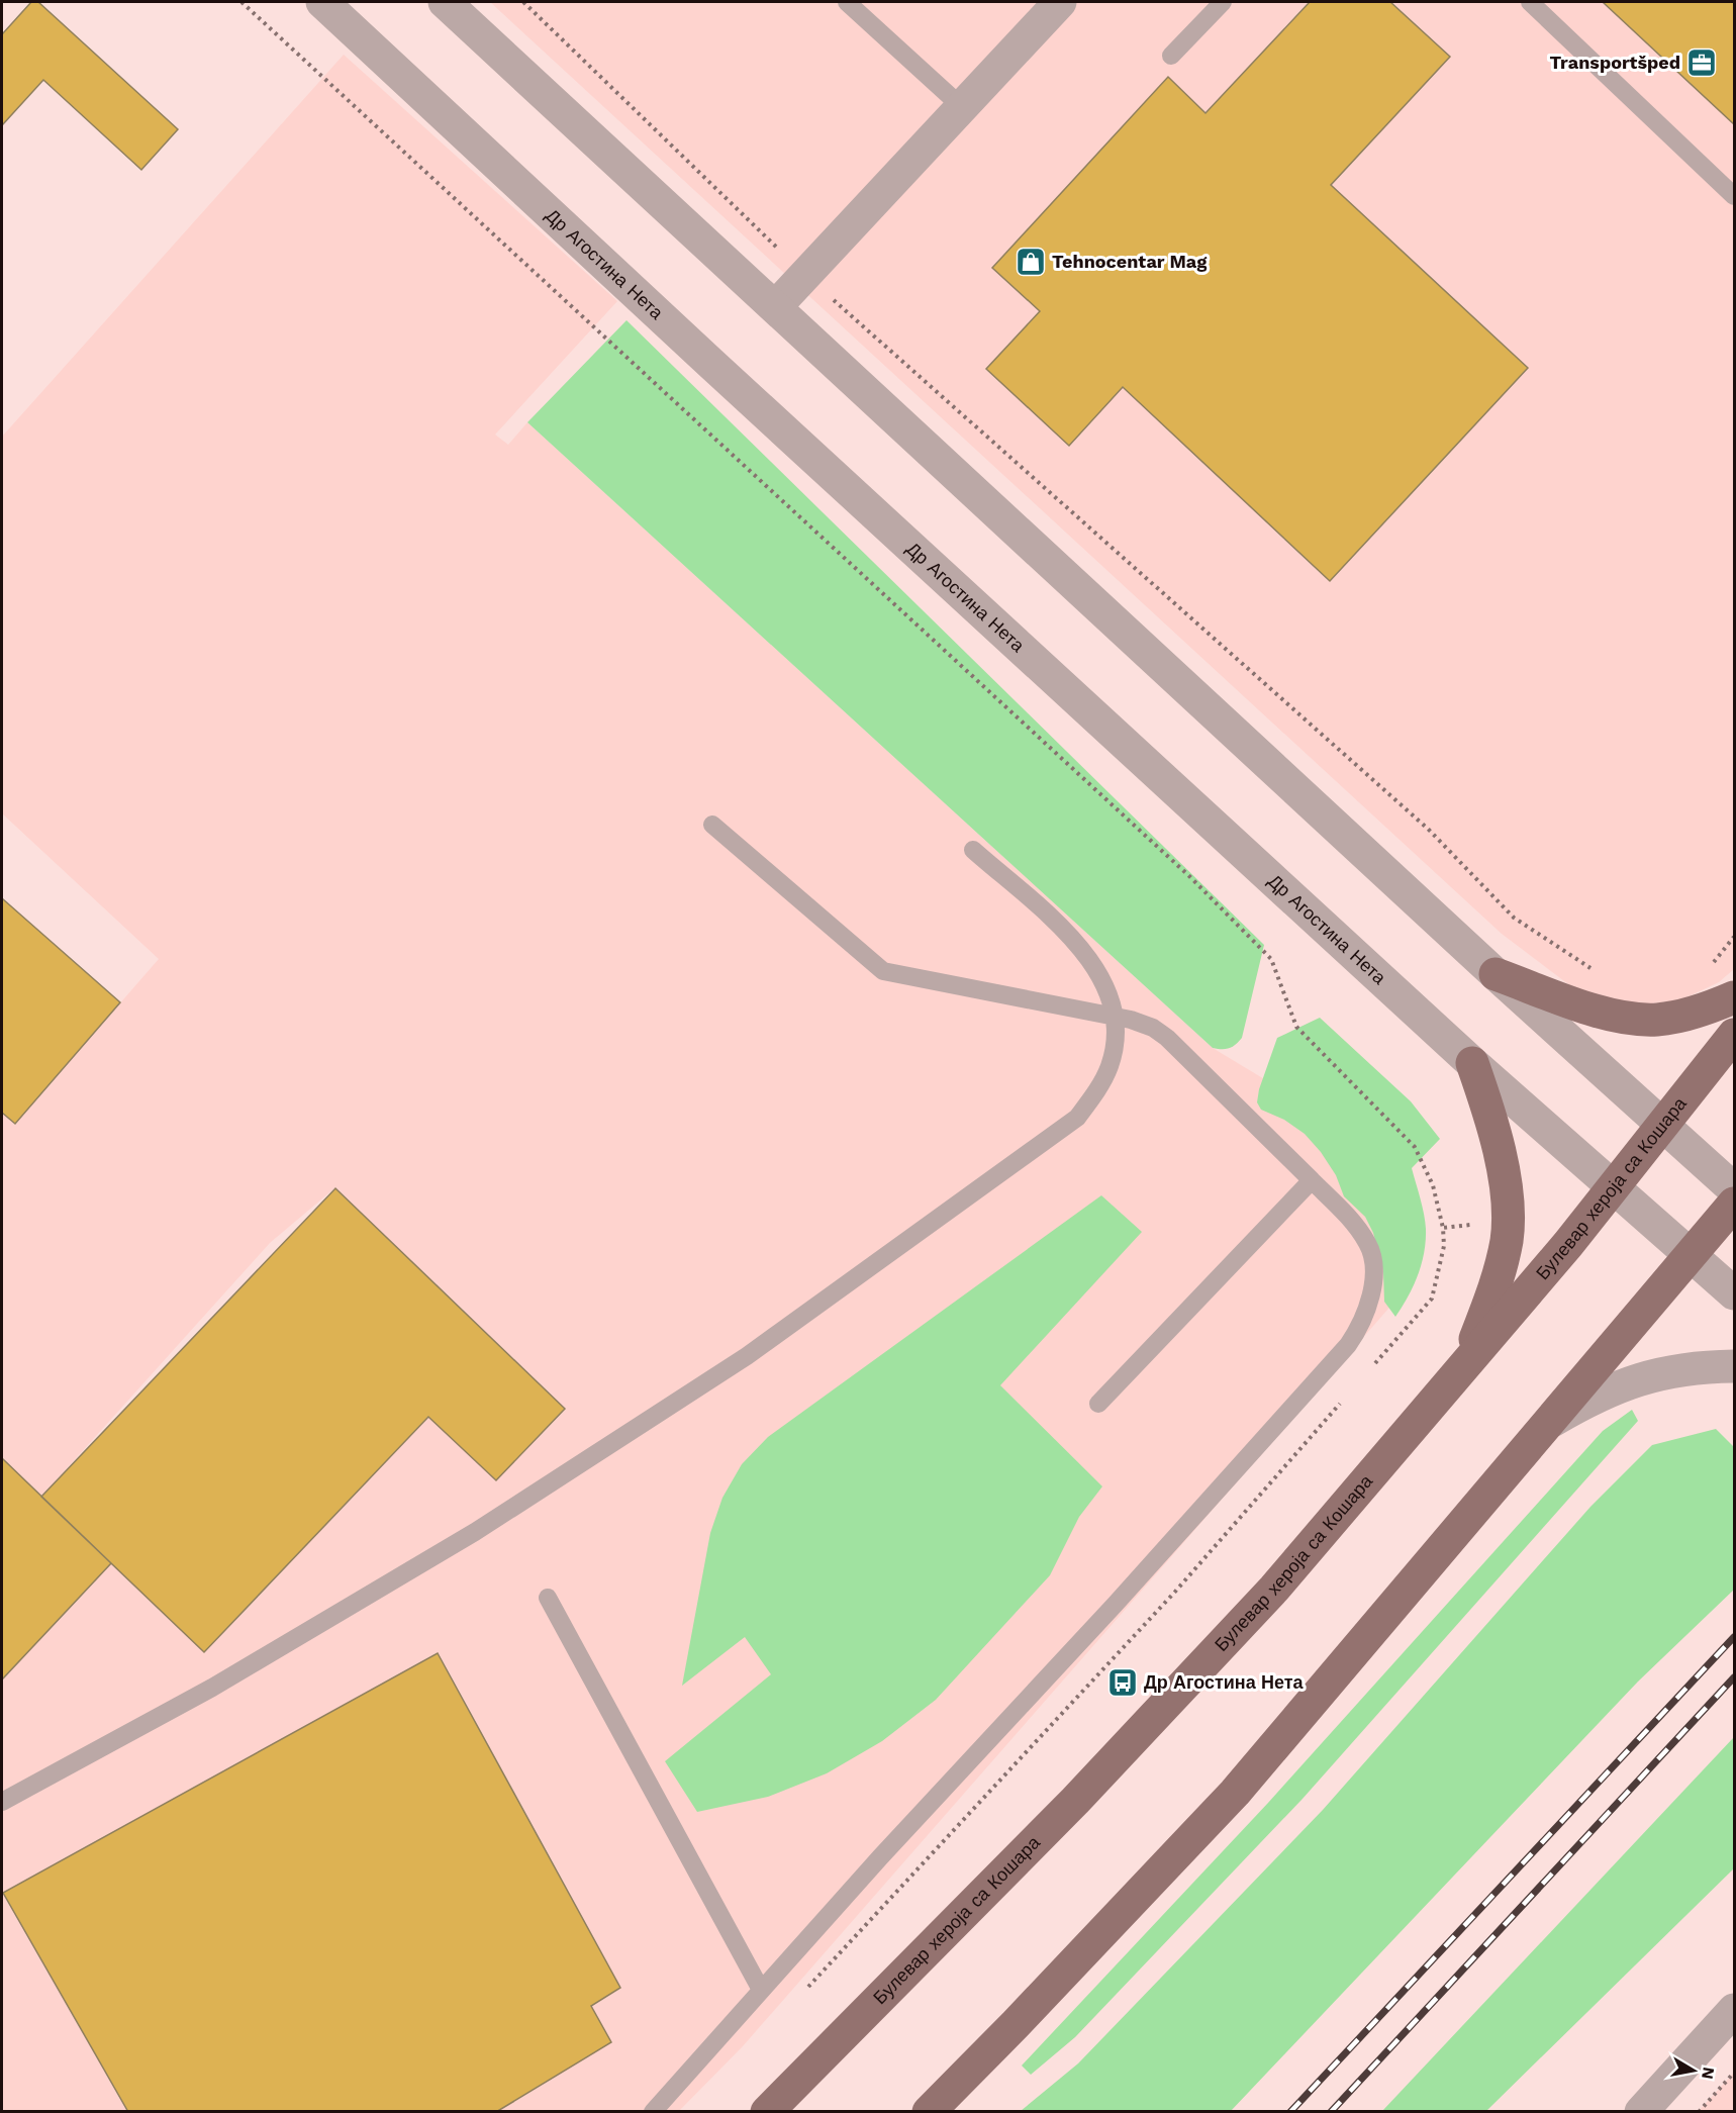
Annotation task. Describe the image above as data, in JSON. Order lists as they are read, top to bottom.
{
  "streets": {
    "main road": ["Булевар хероја са Кошара"],
    "street": ["Др Агостина Нета"]
  },
  "crossings": [
    ["Др Агостина Нета", "Булевар хероја са Кошара"]
  ],
  "places": {
    "office": ["Transportšped"],
    "shop": ["Tehnocentar Mag"],
    "bus stop": ["Др Агостина Нета"]
  },
  "north": "right"
}
